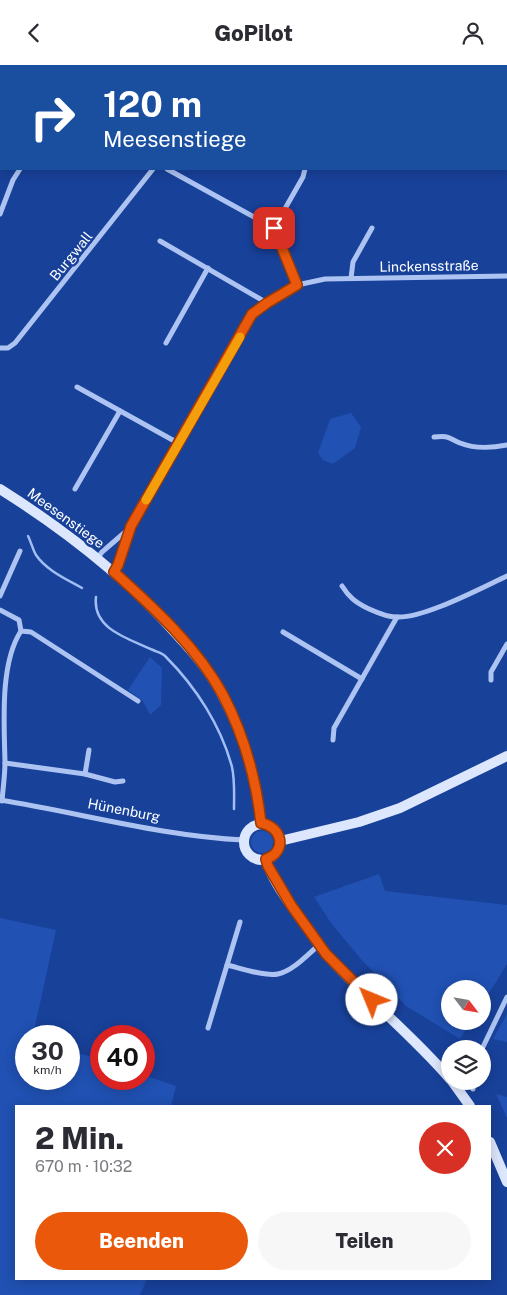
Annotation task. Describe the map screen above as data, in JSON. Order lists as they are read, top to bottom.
{
  "streets": {
    "street": [
      "Burgwall",
      "Linckensstraße",
      "Meesenstiege",
      "Hünenburg"
    ]
  },
  "crossings": [
    ["Linckensstraße", "Meesenstiege"],
    ["Meesenstiege", "Hünenburg"]
  ],
  "north": "bottom right",
  "page": {
    "header": "GoPilot",
    "turn": ["120 m", "Meesenstiege"],
    "speed": "30 km/h",
    "limit": "40",
    "heading": ["2 Min.", "670 m · 10:32"],
    "buttons": ["Beenden", "Teilen"]
  }
}
